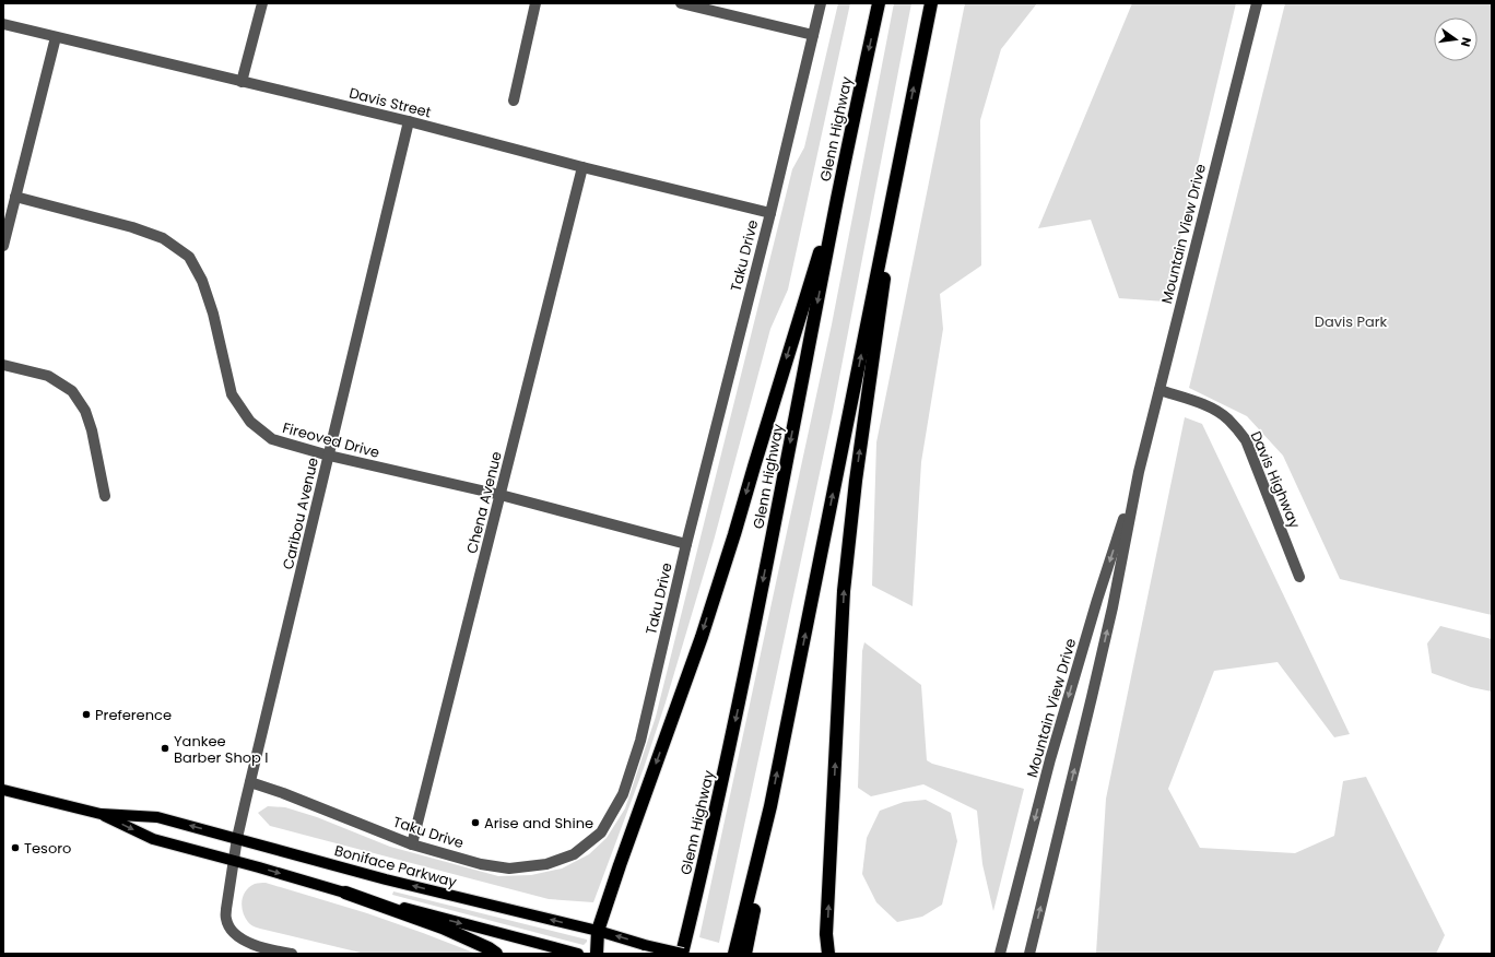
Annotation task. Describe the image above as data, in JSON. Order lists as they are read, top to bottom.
{
  "streets": {
    "highway": ["Glenn Highway"],
    "main road": ["Boniface Parkway"],
    "street": [
      "Davis Street",
      "Mountain View Drive",
      "Taku Drive",
      "Fireoved Drive",
      "Davis Highway",
      "Chena Avenue",
      "Caribou Avenue"
    ]
  },
  "crossings": [
    ["Davis Street", "Taku Drive"],
    ["Davis Street", "Chena Avenue"],
    ["Davis Street", "Caribou Avenue"],
    ["Glenn Highway", "Boniface Parkway"],
    ["Mountain View Drive", "Davis Highway"],
    ["Taku Drive", "Fireoved Drive"],
    ["Taku Drive", "Chena Avenue"],
    ["Taku Drive", "Caribou Avenue"],
    ["Fireoved Drive", "Chena Avenue"],
    ["Fireoved Drive", "Caribou Avenue"],
    ["Caribou Avenue", "Boniface Parkway"]
  ],
  "parks": ["Davis Park"],
  "places": [
    "Preference",
    "Yankee Barber Shop I",
    "Arise and Shine",
    "Tesoro"
  ],
  "north": "right"
}
